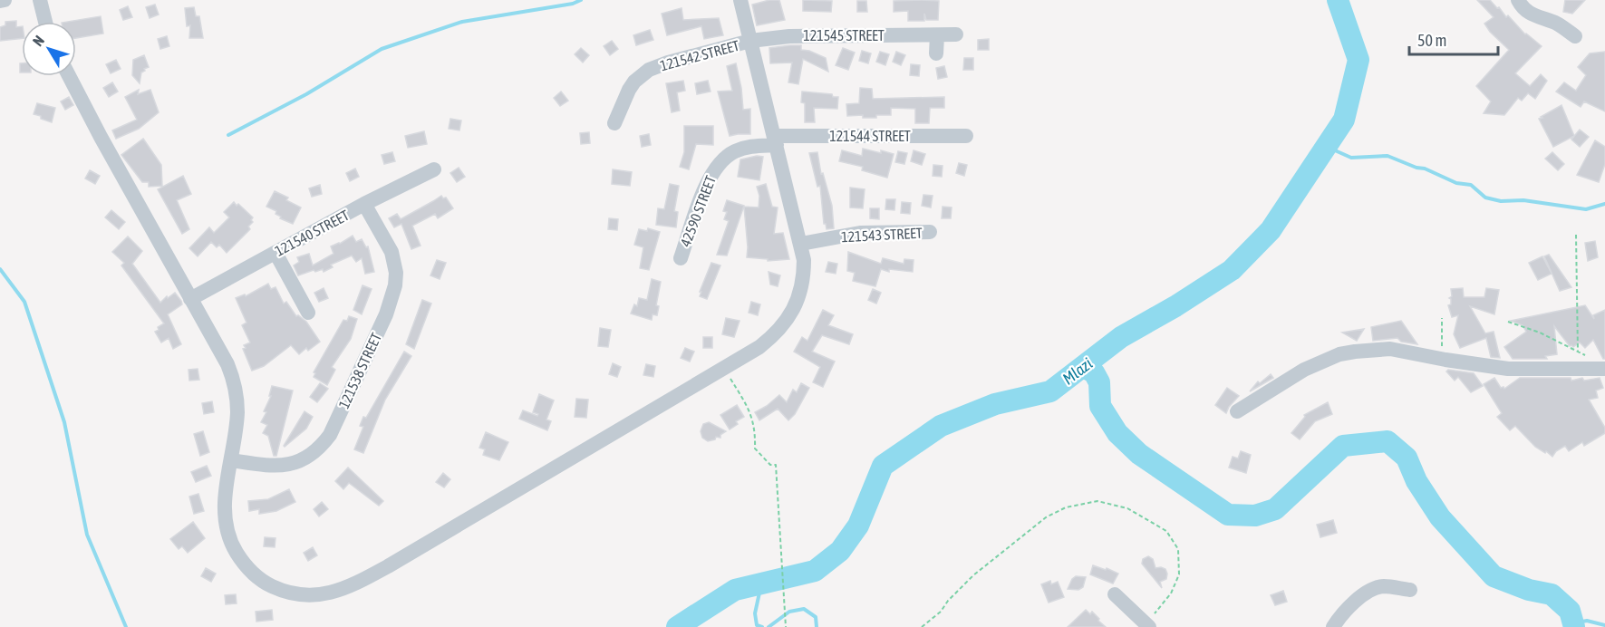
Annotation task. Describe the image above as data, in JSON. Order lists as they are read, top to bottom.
{
  "streets": {
    "street": [
      "121545 STREET",
      "121542 STREET",
      "121544 STREET",
      "42590 STREET",
      "121540 STREET",
      "121543 STREET",
      "121538 STREET"
    ]
  },
  "crossings": [
    ["121545 STREET", "121542 STREET"],
    ["121544 STREET", "42590 STREET"],
    ["121540 STREET", "121538 STREET"]
  ],
  "water": ["Mlazi"],
  "scale_bar": "50 m",
  "north": "top left"
}
